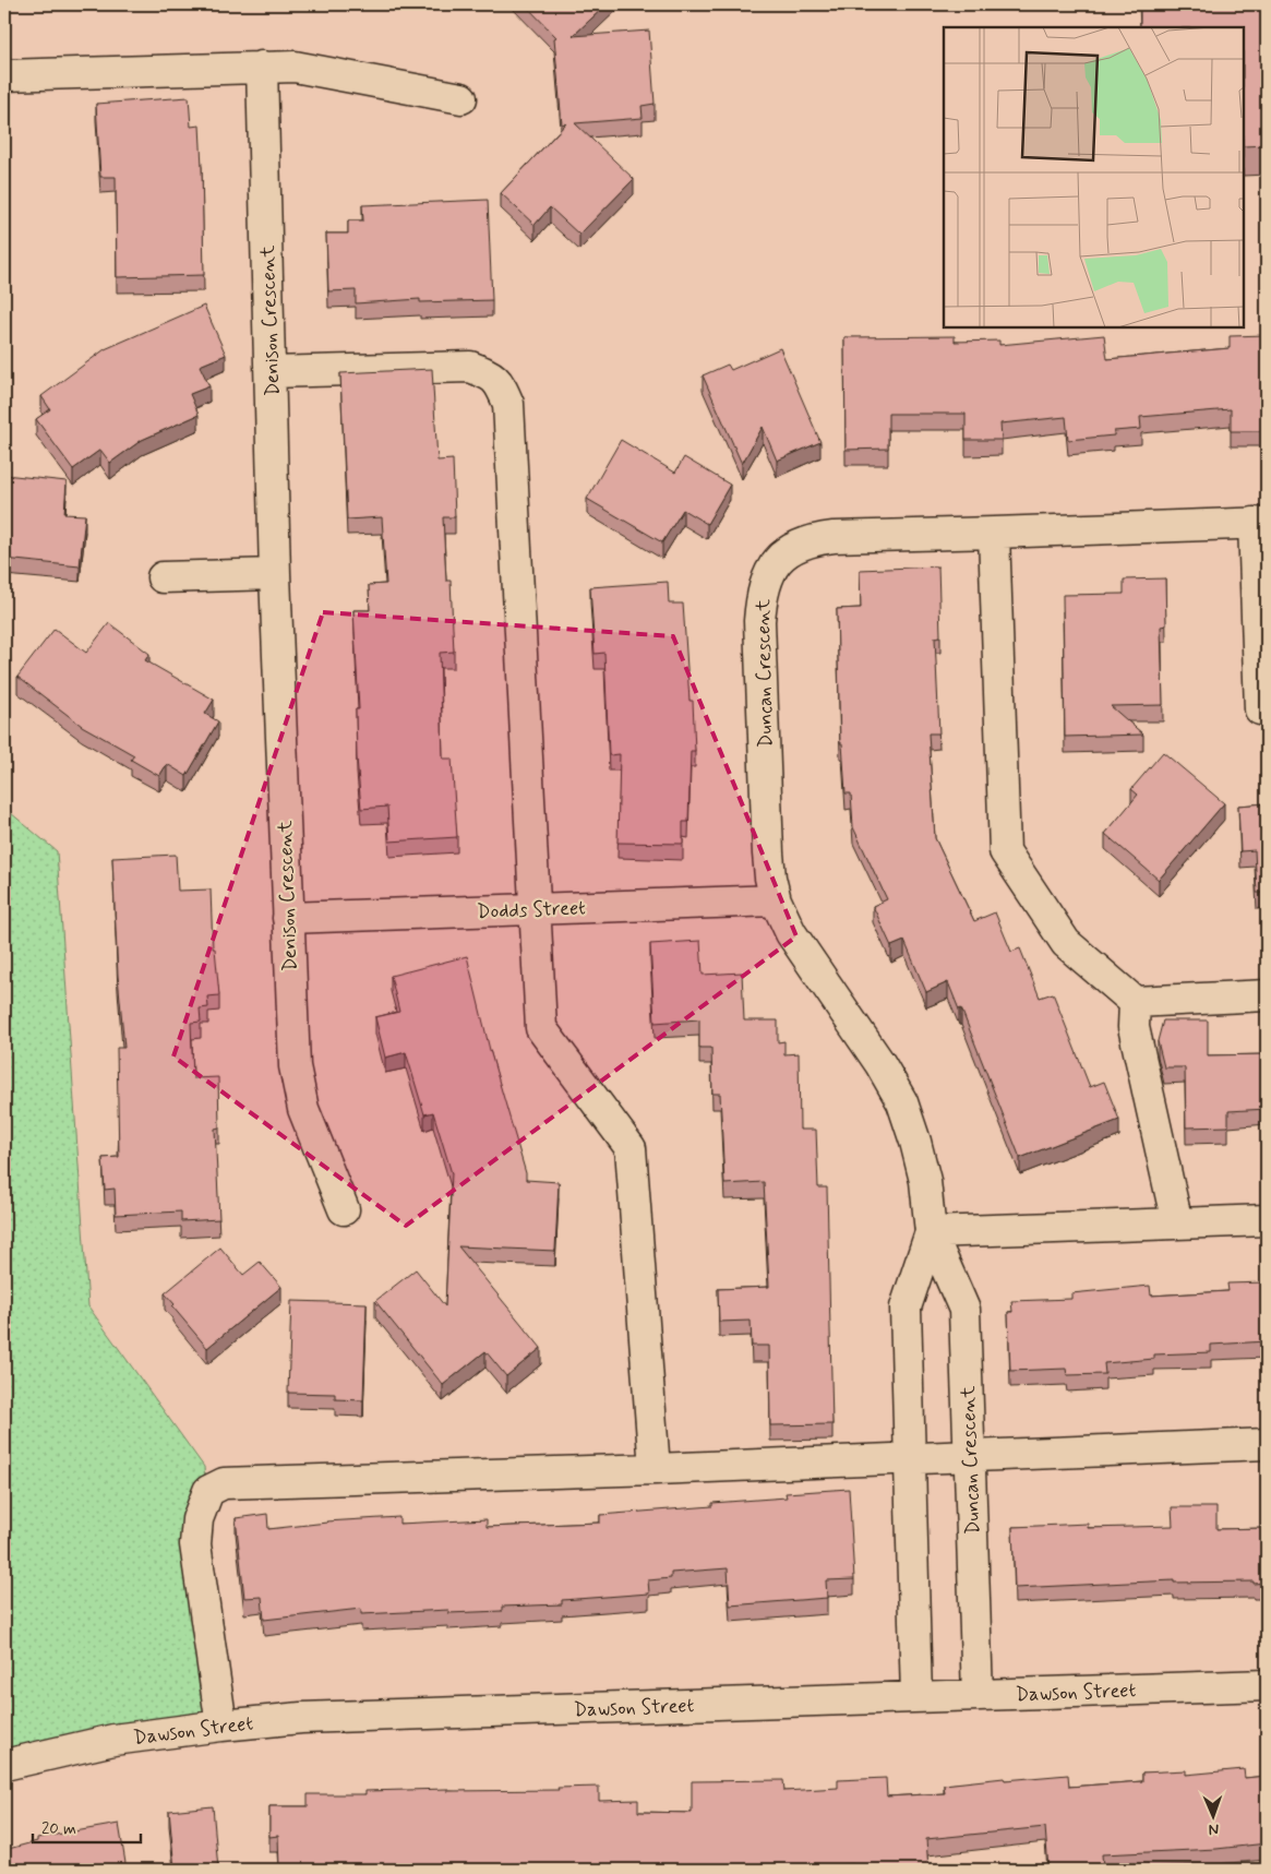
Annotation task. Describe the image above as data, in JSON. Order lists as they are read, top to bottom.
{
  "streets": {
    "street": [
      "Denison Crescent",
      "Duncan Crescent",
      "Dodds Street",
      "Dawson Street"
    ]
  },
  "crossings": [
    ["Denison Crescent", "Dodds Street"],
    ["Duncan Crescent", "Dodds Street"],
    ["Duncan Crescent", "Dawson Street"]
  ],
  "scale_bar": "20 m",
  "north": "bottom"
}
